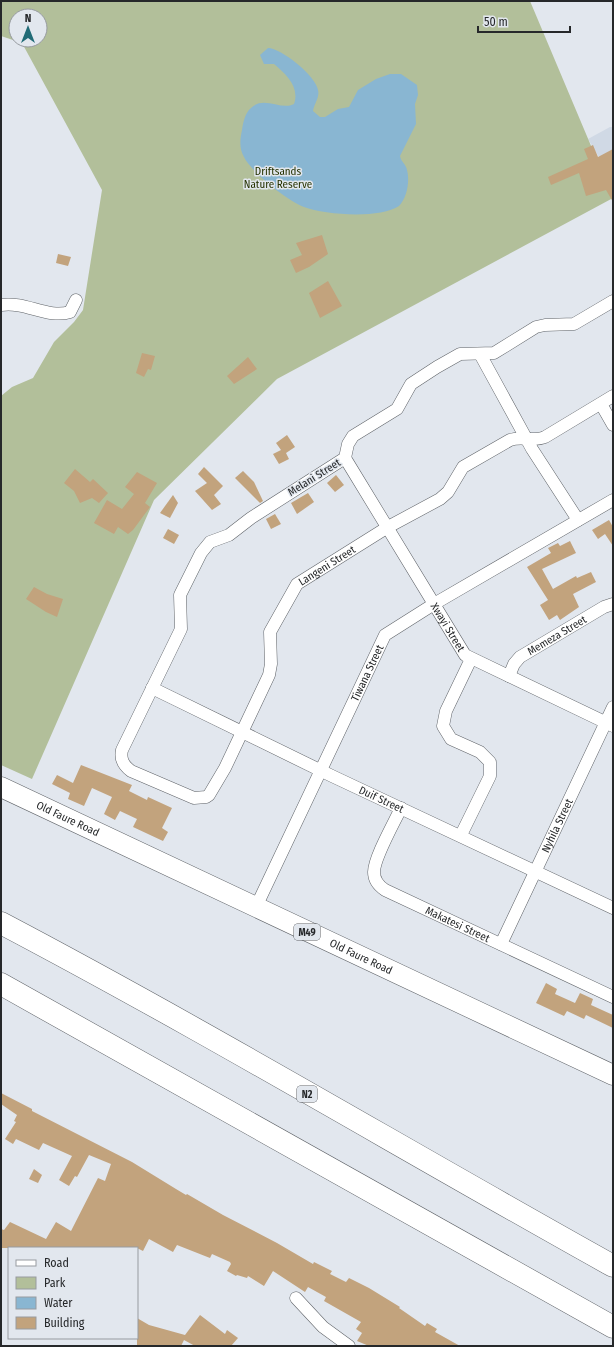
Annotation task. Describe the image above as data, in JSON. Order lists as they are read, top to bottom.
{
  "streets": {
    "highway": ["N2"],
    "main road": ["Old Faure Road", "M49"],
    "street": [
      "Melani Street",
      "Langeni Street",
      "Xwayi Street",
      "Memeza Street",
      "Tiwana Street",
      "Duif Street",
      "Nyhila Street",
      "Makatesi Street"
    ]
  },
  "crossings": [
    ["Melani Street", "Langeni Street"],
    ["Melani Street", "Xwayi Street"],
    ["Melani Street", "Duif Street"],
    ["Langeni Street", "Xwayi Street"],
    ["Langeni Street", "Duif Street"],
    ["Xwayi Street", "Memeza Street"],
    ["Xwayi Street", "Tiwana Street"],
    ["Xwayi Street", "Nyhila Street"],
    ["Tiwana Street", "Duif Street"],
    ["Tiwana Street", "Old Faure Road"],
    ["Duif Street", "Nyhila Street"],
    ["Duif Street", "Makatesi Street"],
    ["Nyhila Street", "Makatesi Street"]
  ],
  "parks": ["Driftsands Nature Reserve"],
  "legend": [
    "Road",
    "Park",
    "Water",
    "Building"
  ],
  "scale_bar": "50 m",
  "north": "top"
}
